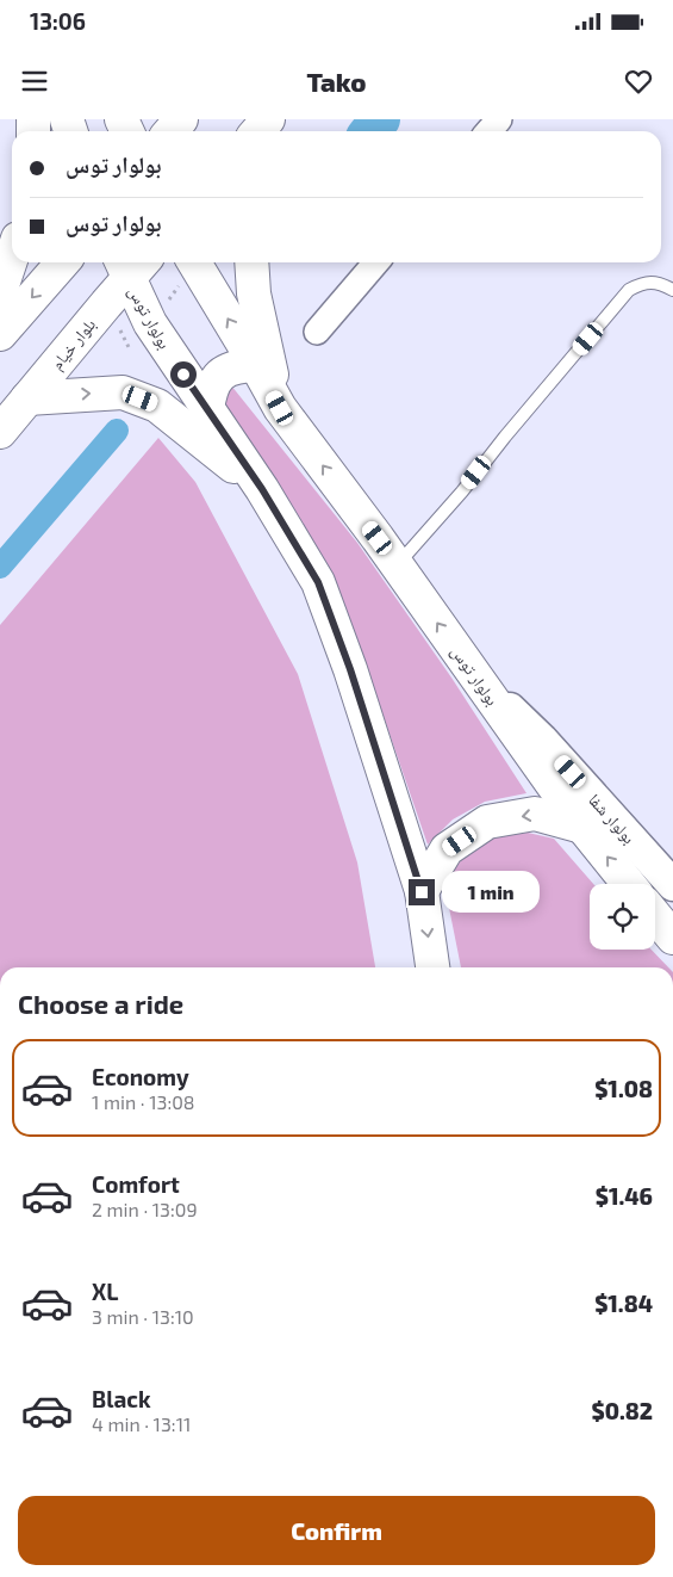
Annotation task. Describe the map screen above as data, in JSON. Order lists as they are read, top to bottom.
{
  "streets": {
    "main road": ["بولوار توس", "بلوار خیام"],
    "street": ["بولوار شفا"]
  },
  "crossings": [
    ["بولوار توس", "بلوار خیام"],
    ["بولوار توس", "بولوار شفا"]
  ],
  "page": {
    "status": "13:06",
    "header": "Tako",
    "banner": ["بولوار توس", "بولوار توس"],
    "bubble": "1 min",
    "heading": "Choose a ride",
    "list": [
      {
        "name": "Economy",
        "note": "1 min · 13:08",
        "value": "$1.08"
      },
      {
        "name": "Comfort",
        "note": "2 min · 13:09",
        "value": "$1.46"
      },
      {
        "name": "XL",
        "note": "3 min · 13:10",
        "value": "$1.84"
      },
      {
        "name": "Black",
        "note": "4 min · 13:11",
        "value": "$0.82"
      }
    ],
    "buttons": "Confirm"
  }
}
